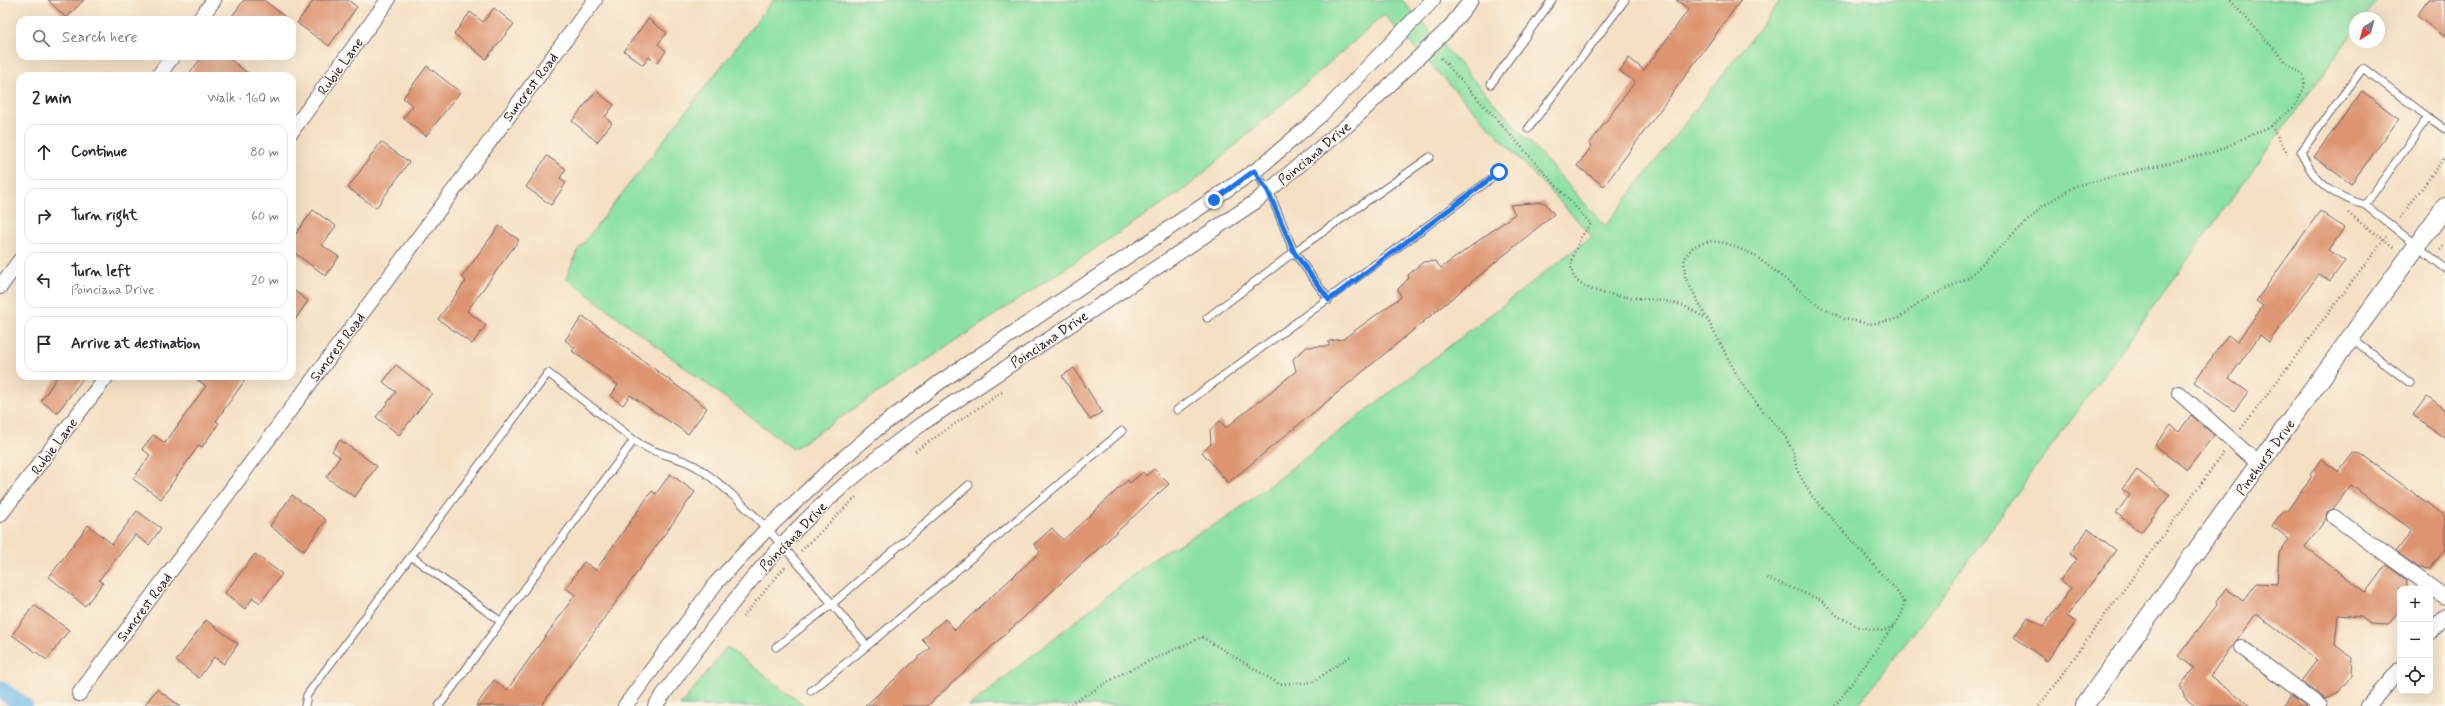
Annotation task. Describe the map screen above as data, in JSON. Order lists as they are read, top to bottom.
{
  "streets": {
    "street": [
      "Rubie Lane",
      "Suncrest Road",
      "Poinciana Drive",
      "Pinehurst Drive"
    ]
  },
  "north": "bottom left",
  "page": {
    "search": "Search here",
    "heading": ["2 min", "Walk · 160 m"],
    "list": [
      ["Continue", "80 m"],
      ["Turn right", "60 m"],
      ["Turn left", "Poinciana Drive", "20 m"],
      "Arrive at destination"
    ],
    "map_buttons": ["+", "−"]
  }
}
